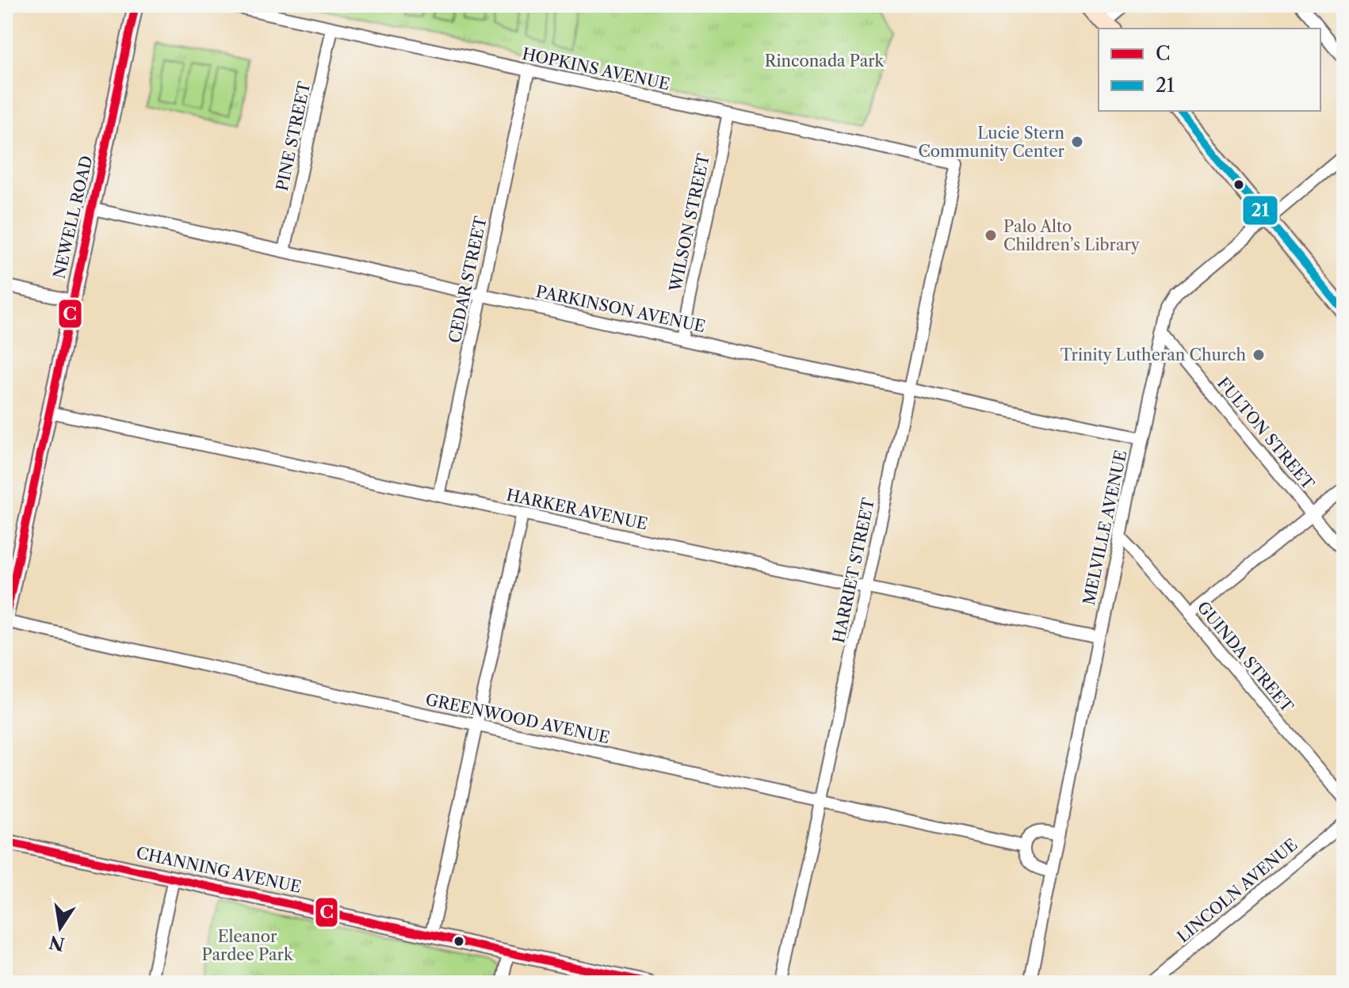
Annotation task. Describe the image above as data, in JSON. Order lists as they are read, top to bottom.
{
  "streets": {
    "street": [
      "HOPKINS AVENUE",
      "PINE STREET",
      "NEWELL ROAD",
      "WILSON STREET",
      "CEDAR STREET",
      "PARKINSON AVENUE",
      "FULTON STREET",
      "HARKER AVENUE",
      "MELVILLE AVENUE",
      "HARRIET STREET",
      "GUINDA STREET",
      "GREENWOOD AVENUE",
      "CHANNING AVENUE",
      "LINCOLN AVENUE"
    ]
  },
  "crossings": [
    ["HOPKINS AVENUE", "PINE STREET"],
    ["HOPKINS AVENUE", "WILSON STREET"],
    ["HOPKINS AVENUE", "CEDAR STREET"],
    ["HOPKINS AVENUE", "HARRIET STREET"],
    ["PINE STREET", "PARKINSON AVENUE"],
    ["NEWELL ROAD", "PARKINSON AVENUE"],
    ["NEWELL ROAD", "HARKER AVENUE"],
    ["NEWELL ROAD", "GREENWOOD AVENUE"],
    ["WILSON STREET", "PARKINSON AVENUE"],
    ["CEDAR STREET", "PARKINSON AVENUE"],
    ["CEDAR STREET", "HARKER AVENUE"],
    ["PARKINSON AVENUE", "MELVILLE AVENUE"],
    ["PARKINSON AVENUE", "HARRIET STREET"],
    ["FULTON STREET", "MELVILLE AVENUE"],
    ["HARKER AVENUE", "MELVILLE AVENUE"],
    ["HARKER AVENUE", "HARRIET STREET"],
    ["MELVILLE AVENUE", "GUINDA STREET"],
    ["HARRIET STREET", "GREENWOOD AVENUE"]
  ],
  "parks": ["Rinconada Park", "Eleanor Pardee Park"],
  "places": ["Lucie Stern Community Center", "Palo Alto Children’s Library", "Trinity Lutheran Church"],
  "lines": ["transit line C", "transit line 21"],
  "legend": ["C", "21"],
  "north": "bottom"
}
